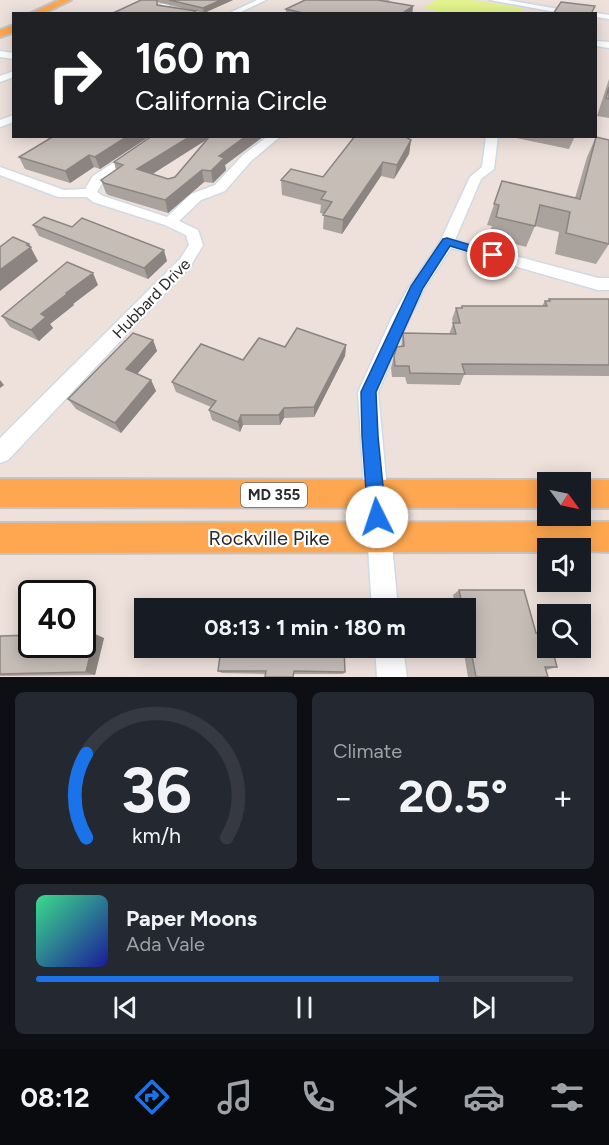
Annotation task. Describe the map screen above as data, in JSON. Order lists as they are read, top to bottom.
{
  "streets": {
    "main road": ["MD 355", "Rockville Pike"],
    "street": ["Hubbard Drive"]
  },
  "north": "bottom right",
  "page": {
    "turn": ["160 m", "California Circle"],
    "limit": "40",
    "trip": "08:13 · 1 min · 180 m",
    "tile": "Climate",
    "heat": ["−", "20.5°", "+"],
    "song": ["Paper Moons", "Ada Vale"],
    "tabs": "08:12",
    "gauge": ["36", "km/h"]
  }
}
